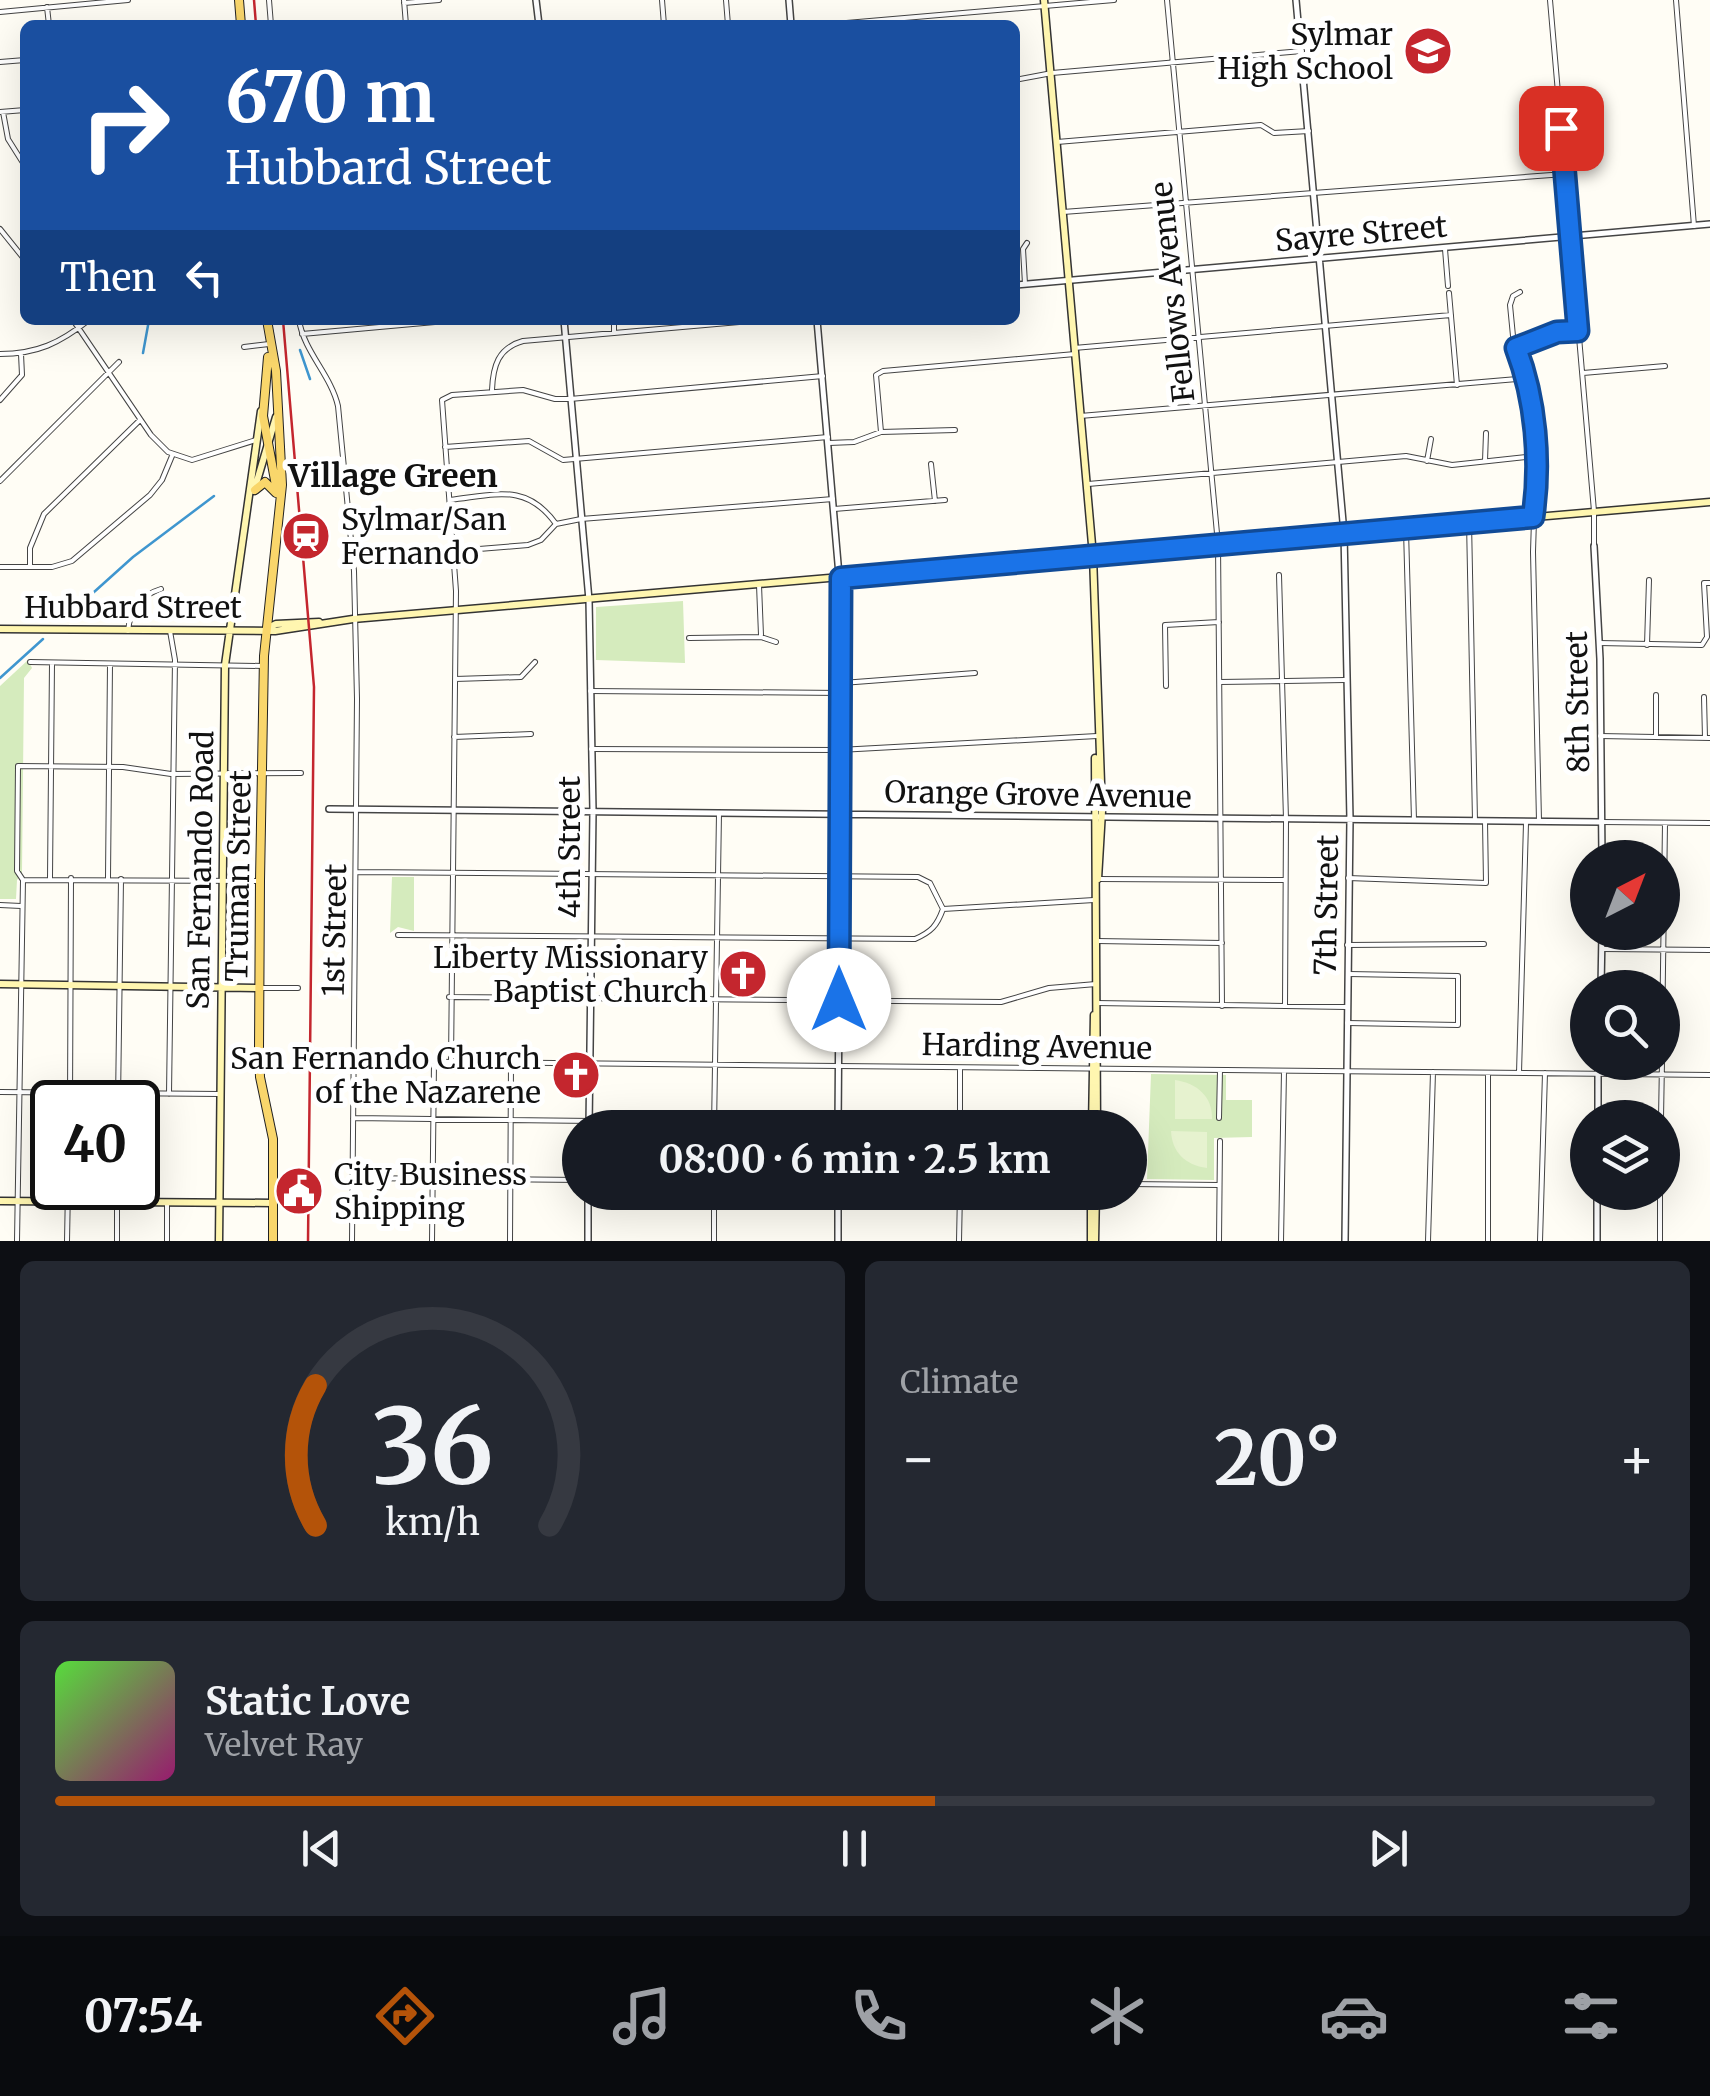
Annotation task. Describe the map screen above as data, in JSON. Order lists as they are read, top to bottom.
{
  "streets": {
    "main road": ["Hubbard Street", "San Fernando Road", "Truman Street"],
    "street": [
      "Sayre Street",
      "Fellows Avenue",
      "8th Street",
      "Orange Grove Avenue",
      "4th Street",
      "7th Street",
      "1st Street",
      "Harding Avenue"
    ]
  },
  "crossings": [
    ["Sayre Street", "Fellows Avenue"],
    ["Sayre Street", "7th Street"],
    ["Fellows Avenue", "Orange Grove Avenue"],
    ["Hubbard Street", "4th Street"],
    ["Hubbard Street", "San Fernando Road"],
    ["Hubbard Street", "Truman Street"],
    ["Hubbard Street", "1st Street"],
    ["8th Street", "Orange Grove Avenue"],
    ["Orange Grove Avenue", "4th Street"],
    ["Orange Grove Avenue", "7th Street"],
    ["Orange Grove Avenue", "1st Street"],
    ["4th Street", "Harding Avenue"],
    ["San Fernando Road", "Truman Street"],
    ["7th Street", "Harding Avenue"],
    ["1st Street", "Harding Avenue"]
  ],
  "districts": ["Village Green"],
  "places": {
    "school or university": ["Sylmar High School"],
    "station": ["Sylmar/San Fernando"],
    "church": ["Liberty Missionary Baptist Church", "San Fernando Church of the Nazarene"],
    "public building": ["City Business Shipping"]
  },
  "north": "top right",
  "page": {
    "turn": ["670 m", "Hubbard Street"],
    "then": "Then",
    "limit": "40",
    "trip": "08:00 · 6 min · 2.5 km",
    "tile": "Climate",
    "heat": ["−", "20°", "+"],
    "song": ["Static Love", "Velvet Ray"],
    "tabs": "07:54",
    "gauge": ["36", "km/h"]
  }
}
